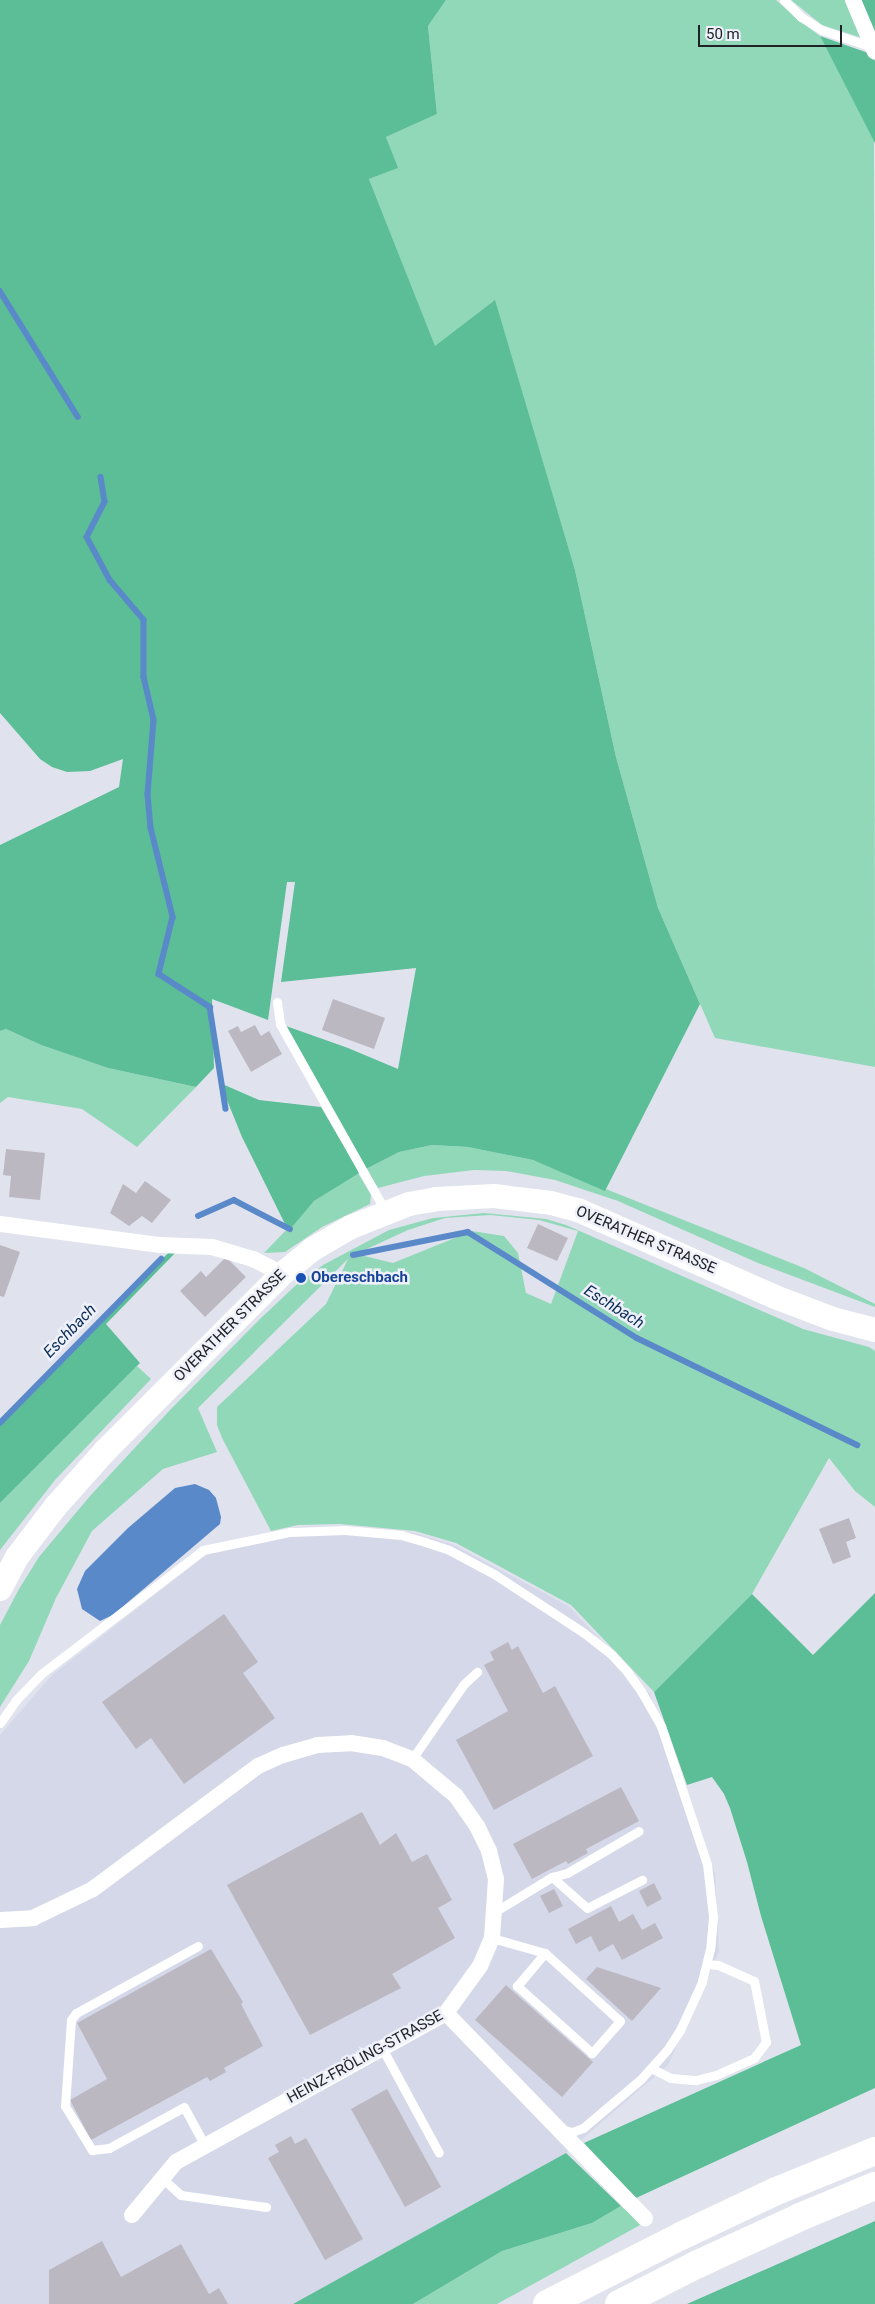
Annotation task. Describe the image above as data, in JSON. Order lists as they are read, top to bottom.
{
  "streets": {
    "main road": ["OVERATHER STRASSE"],
    "street": ["HEINZ-FRÖLING-STRASSE"]
  },
  "water": ["Eschbach"],
  "places": ["Obereschbach"],
  "scale_bar": "50 m"
}
